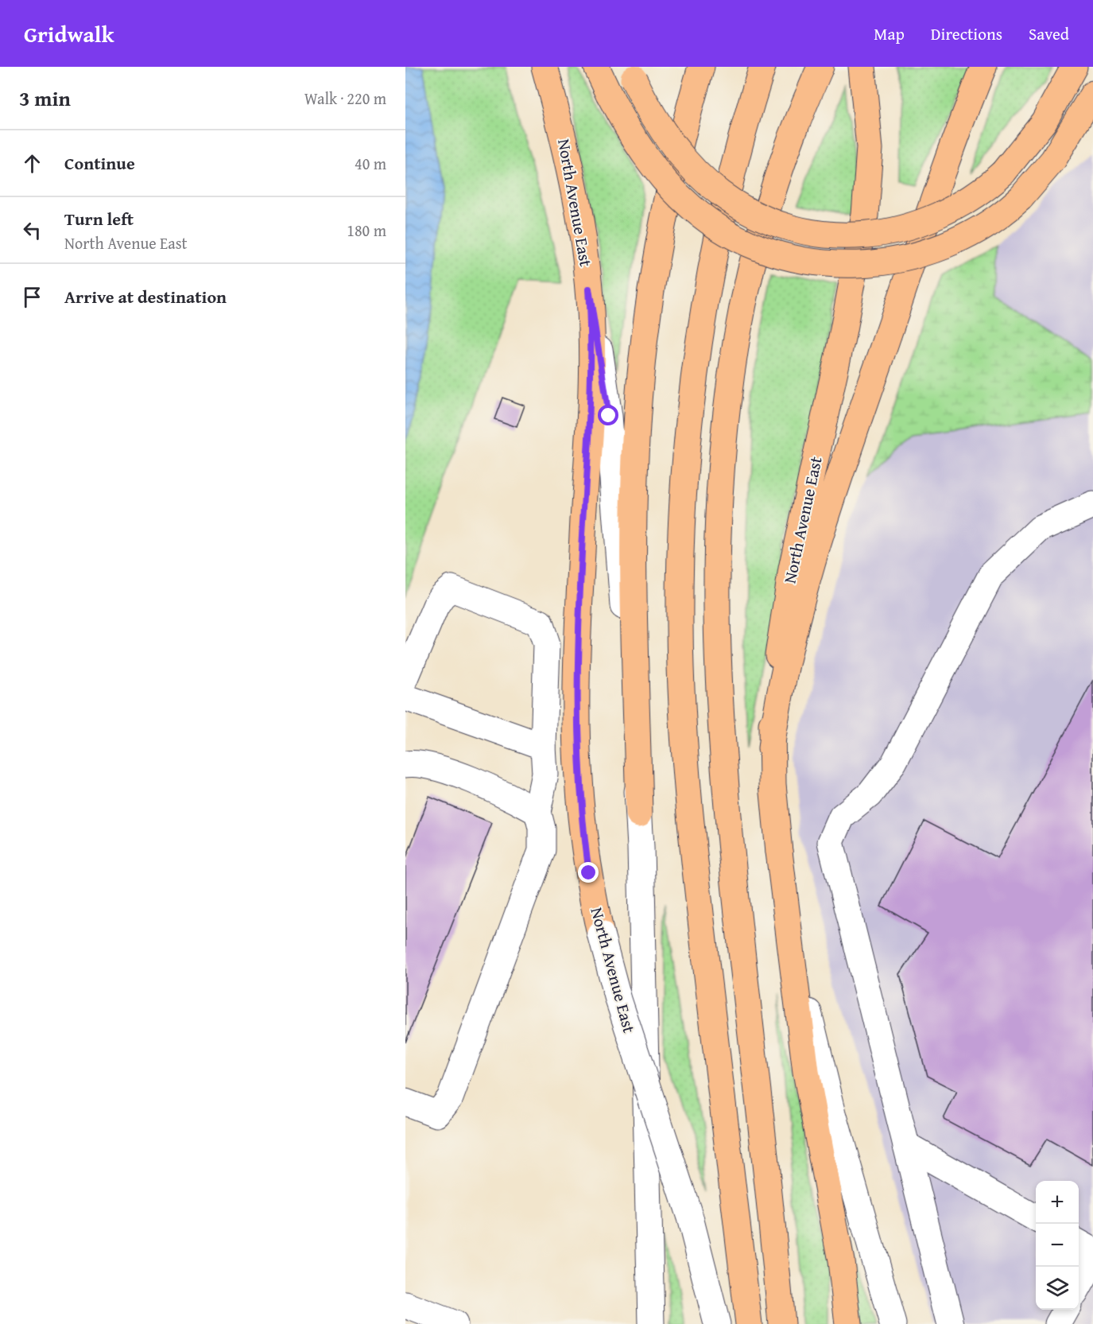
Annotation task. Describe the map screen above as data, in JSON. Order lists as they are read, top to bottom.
{
  "streets": {
    "main road": ["North Avenue East"]
  },
  "page": {
    "header": "Gridwalk",
    "nav": ["Map", "Directions", "Saved"],
    "heading": ["3 min", "Walk · 220 m"],
    "list": [
      ["Continue", "40 m"],
      ["Turn left", "North Avenue East", "180 m"],
      "Arrive at destination"
    ],
    "map_buttons": ["+", "−"]
  }
}
